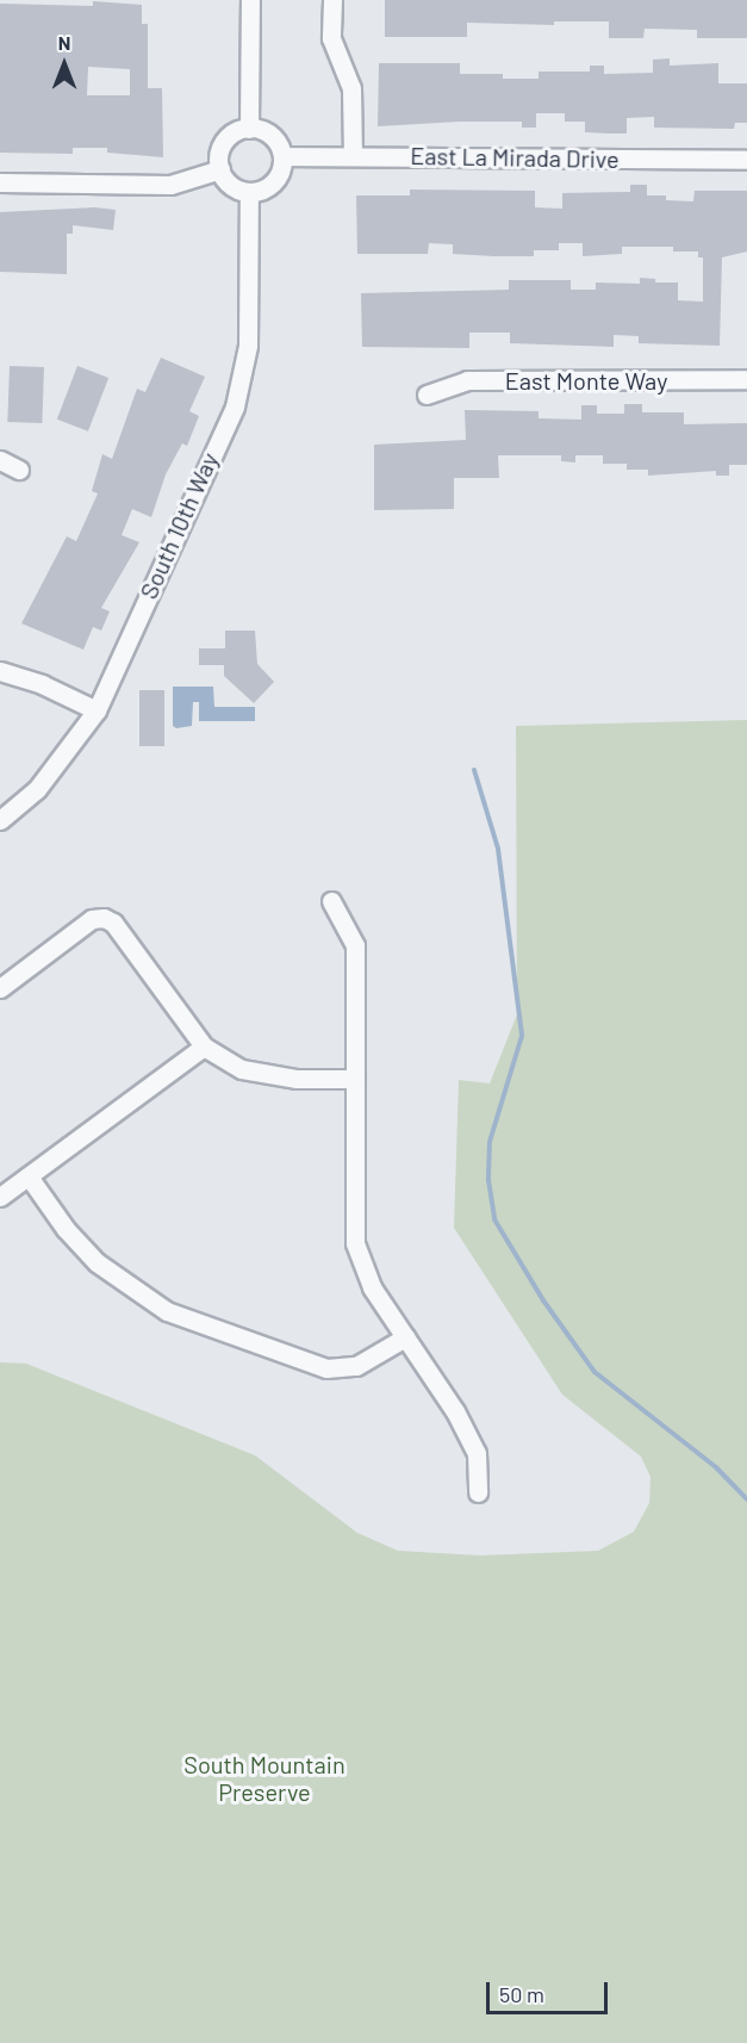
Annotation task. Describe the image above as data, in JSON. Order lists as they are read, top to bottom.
{
  "streets": {
    "street": ["East La Mirada Drive", "East Monte Way", "South 10th Way"]
  },
  "crossings": [
    ["East La Mirada Drive", "South 10th Way"]
  ],
  "parks": ["South Mountain Preserve"],
  "scale_bar": "50 m",
  "north": "top"
}
